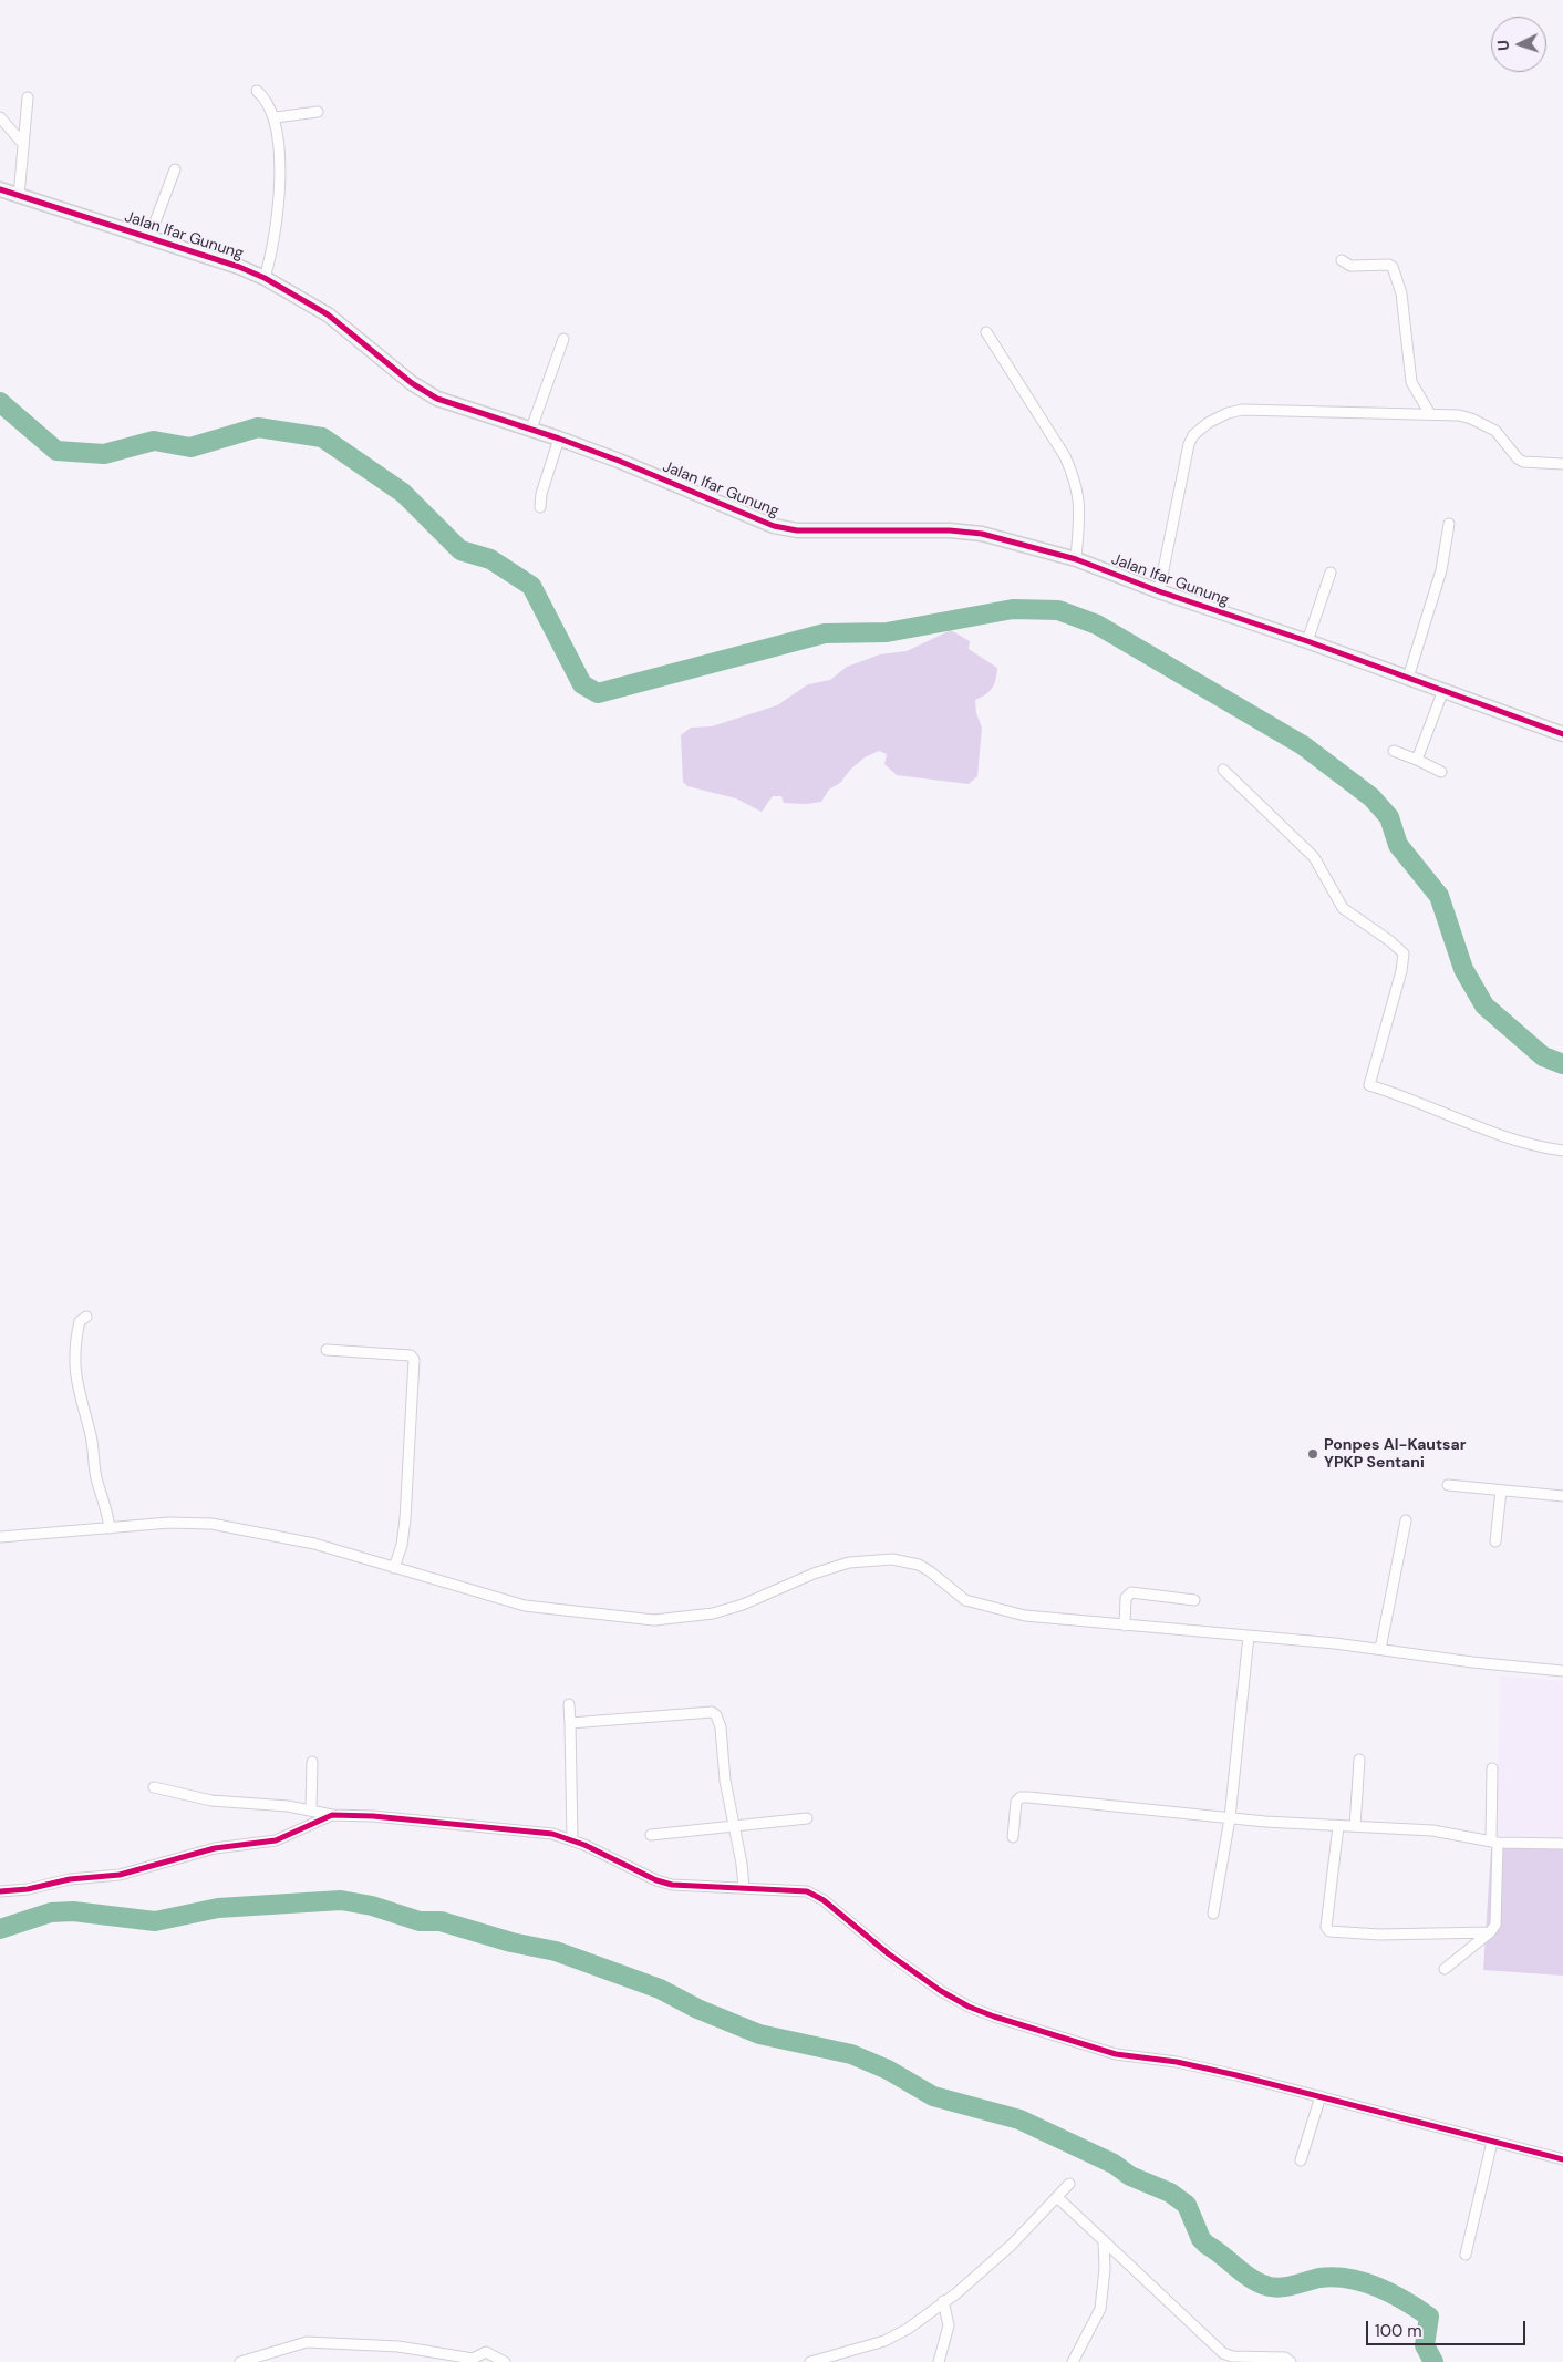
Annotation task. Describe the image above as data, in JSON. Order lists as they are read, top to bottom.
{
  "streets": {
    "street": ["Jalan Ifar Gunung"]
  },
  "places": ["Ponpes Al-Kautsar YPKP Sentani"],
  "scale_bar": "100 m",
  "north": "left"
}
